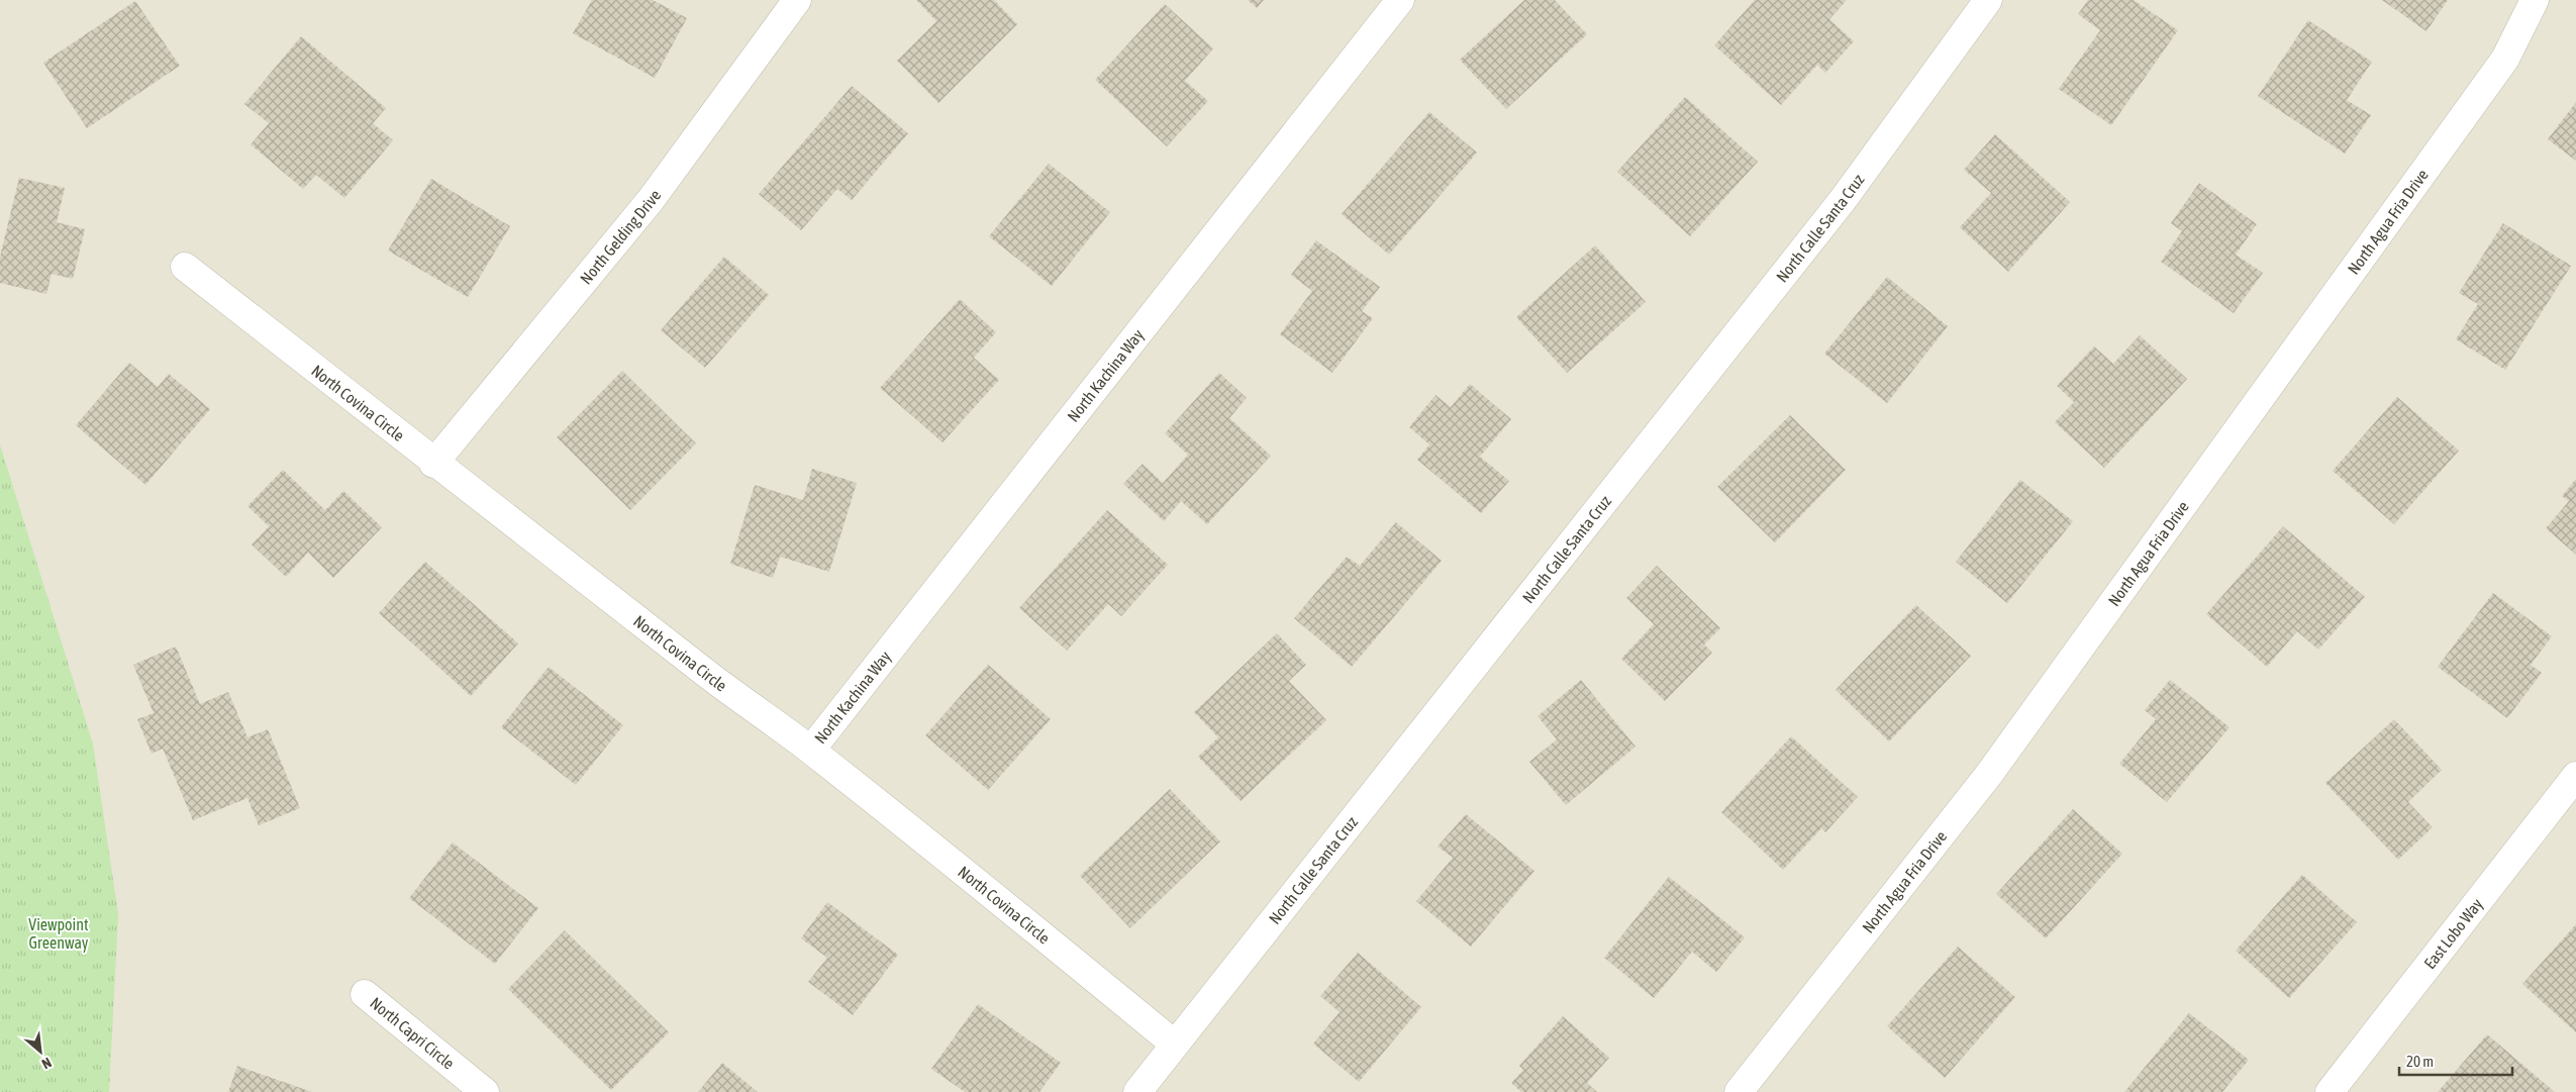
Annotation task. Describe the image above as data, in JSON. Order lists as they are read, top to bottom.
{
  "streets": {
    "street": [
      "North Agua Fria Drive",
      "North Calle Santa Cruz",
      "North Gelding Drive",
      "North Kachina Way",
      "North Covina Circle",
      "East Lobo Way",
      "North Capri Circle"
    ]
  },
  "crossings": [
    ["North Calle Santa Cruz", "North Covina Circle"],
    ["North Gelding Drive", "North Covina Circle"],
    ["North Kachina Way", "North Covina Circle"]
  ],
  "parks": ["Viewpoint Greenway"],
  "scale_bar": "20 m",
  "north": "bottom right"
}
